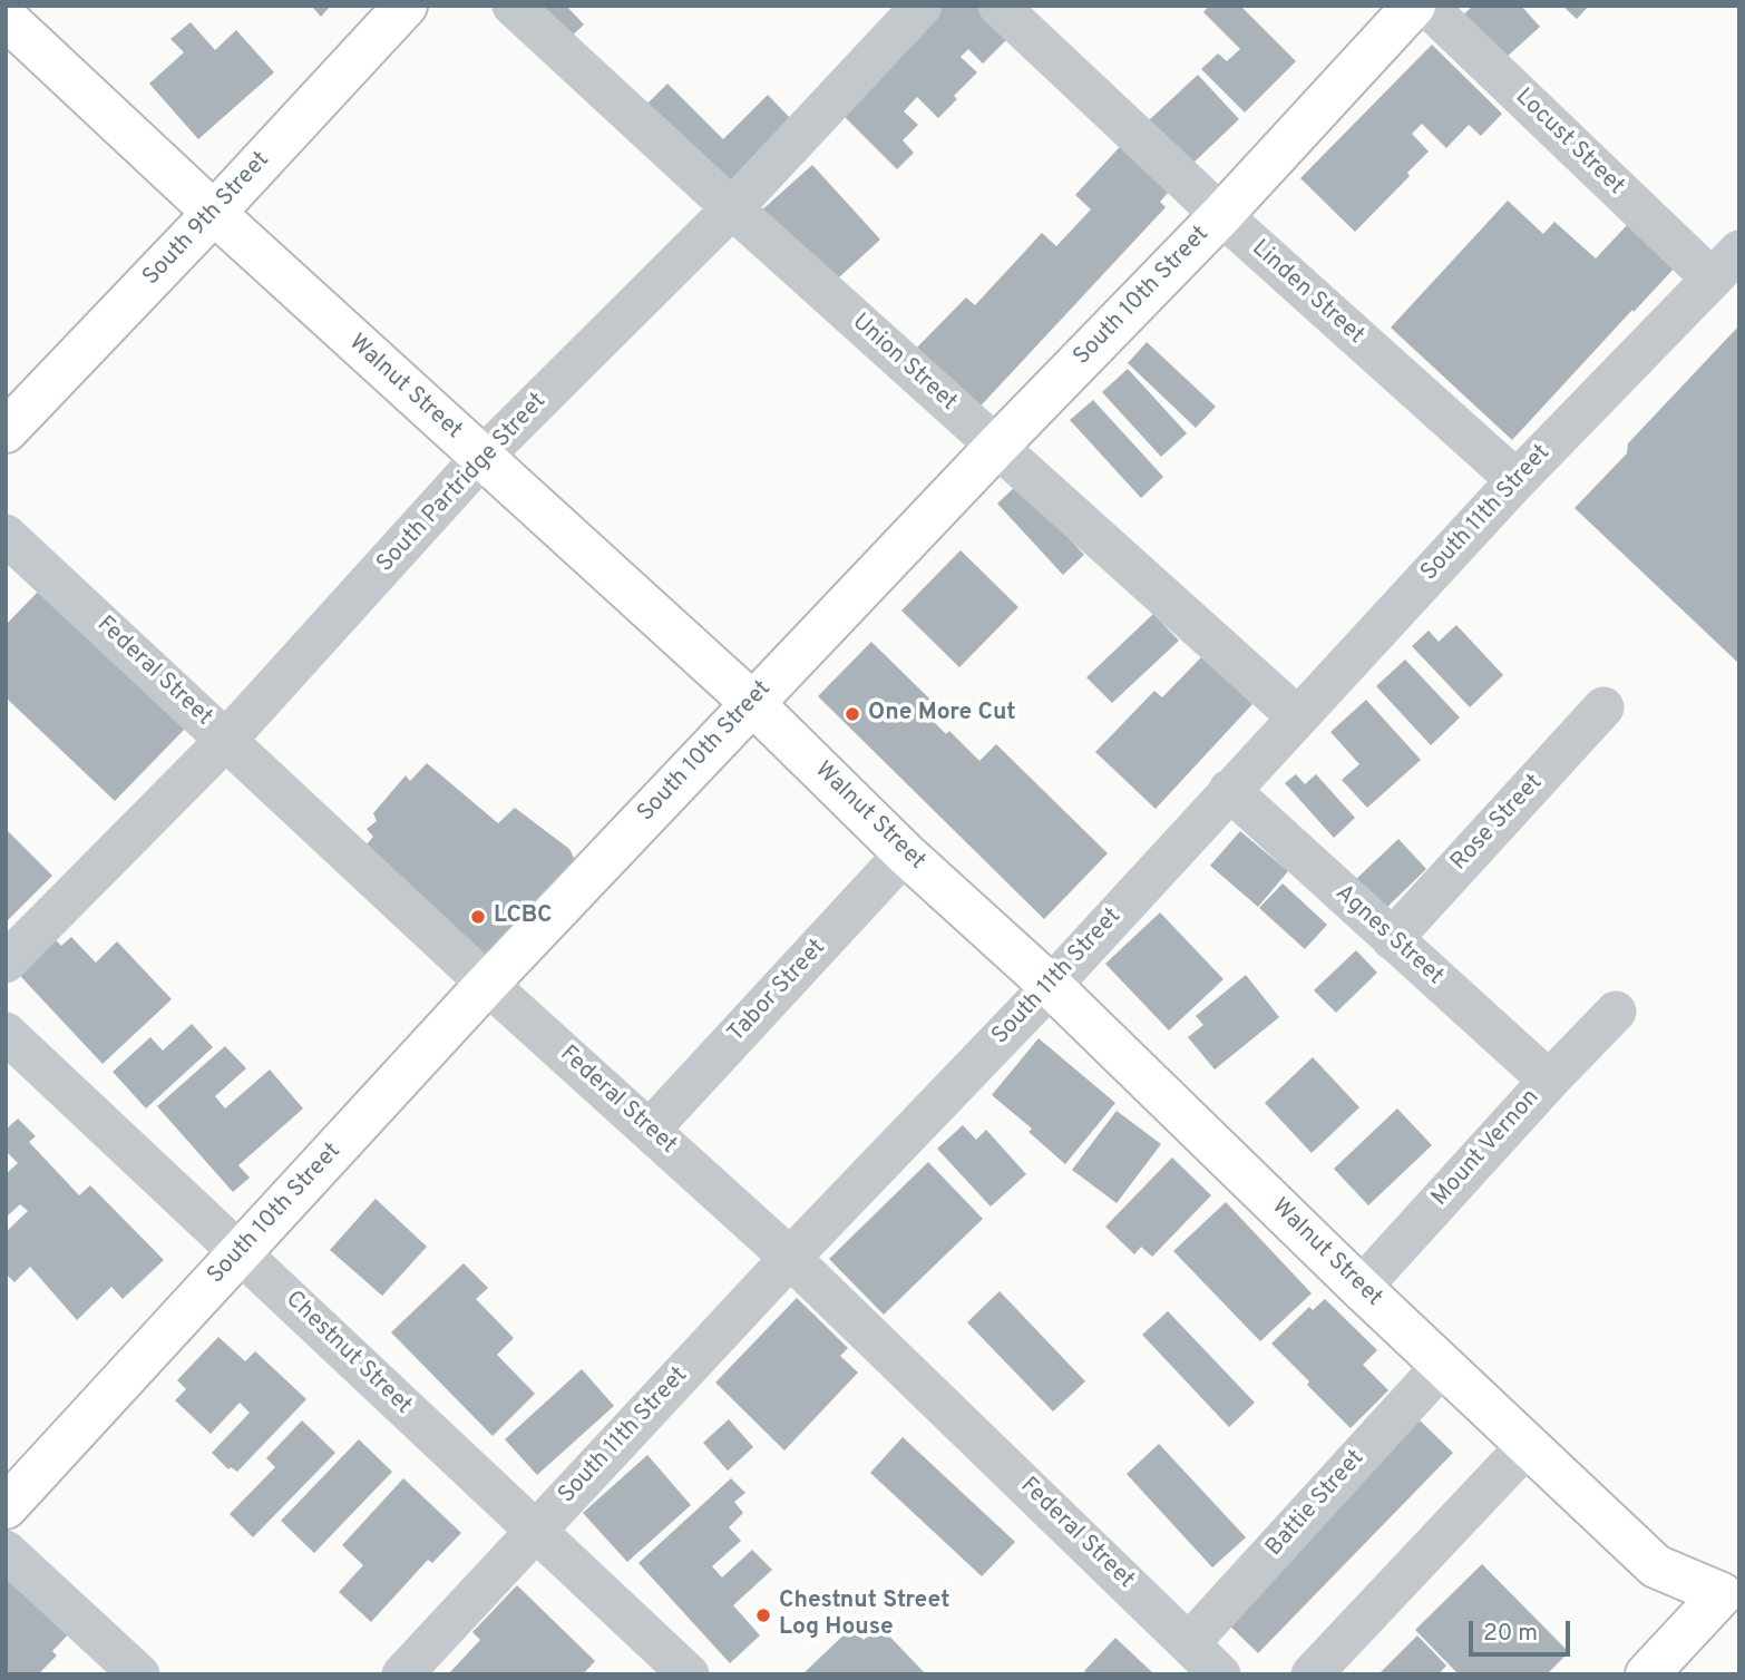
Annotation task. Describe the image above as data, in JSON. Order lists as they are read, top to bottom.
{
  "streets": {
    "highway": ["South 9th Street", "South 10th Street", "Walnut Street"],
    "street": [
      "Locust Street",
      "Linden Street",
      "Union Street",
      "South Partridge Street",
      "South 11th Street",
      "Federal Street",
      "Rose Street",
      "Agnes Street",
      "Tabor Street",
      "Mount Vernon",
      "Chestnut Street",
      "Battie Street"
    ]
  },
  "crossings": [
    ["Locust Street", "South 11th Street"],
    ["South 9th Street", "Walnut Street"],
    ["Linden Street", "South 10th Street"],
    ["Linden Street", "South 11th Street"],
    ["South 10th Street", "Union Street"],
    ["South 10th Street", "Walnut Street"],
    ["South 10th Street", "Federal Street"],
    ["South 10th Street", "Chestnut Street"],
    ["Union Street", "South Partridge Street"],
    ["Union Street", "South 11th Street"],
    ["Walnut Street", "South Partridge Street"],
    ["Walnut Street", "South 11th Street"],
    ["Walnut Street", "Tabor Street"],
    ["Walnut Street", "Mount Vernon"],
    ["Walnut Street", "Battie Street"],
    ["South Partridge Street", "Federal Street"],
    ["South 11th Street", "Federal Street"],
    ["South 11th Street", "Agnes Street"],
    ["South 11th Street", "Chestnut Street"],
    ["Federal Street", "Tabor Street"],
    ["Federal Street", "Battie Street"],
    ["Rose Street", "Agnes Street"],
    ["Agnes Street", "Mount Vernon"]
  ],
  "places": ["One More Cut", "LCBC", "Chestnut Street Log House"],
  "scale_bar": "20 m"
}
